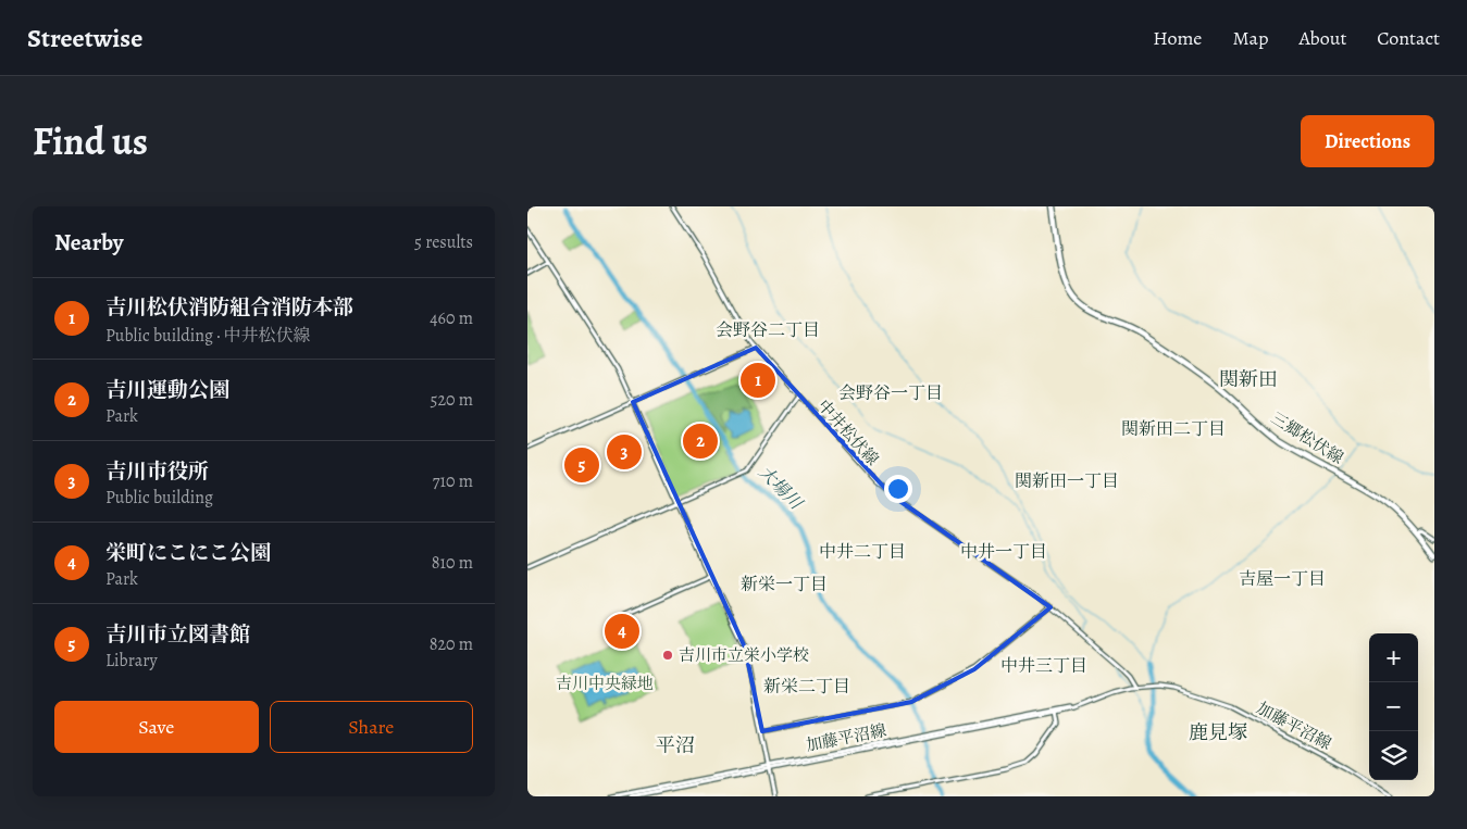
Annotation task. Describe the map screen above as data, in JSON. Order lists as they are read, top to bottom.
{
  "streets": {
    "main road": ["三郷松伏線"],
    "street": ["中井松伏線", "加藤平沼線"]
  },
  "crossings": [
    ["中井松伏線", "加藤平沼線"]
  ],
  "districts": [
    "会野谷二丁目",
    "関新田",
    "会野谷一丁目",
    "関新田二丁目",
    "関新田一丁目",
    "中井二丁目",
    "中井一丁目",
    "吉屋一丁目",
    "新栄一丁目",
    "中井三丁目",
    "新栄二丁目",
    "鹿見塚",
    "平沼"
  ],
  "water": ["大場川"],
  "parks": ["吉川中央緑地"],
  "places": ["吉川市立栄小学校"],
  "page": {
    "header": "Streetwise",
    "nav": [
      "Home",
      "Map",
      "About",
      "Contact"
    ],
    "title": "Find us",
    "buttons": [
      "Directions",
      ["Save", "Share"]
    ],
    "heading": ["Nearby", "5 results"],
    "list": [
      {
        "mark": "1",
        "name": "吉川松伏消防組合消防本部",
        "note": "Public building · 中井松伏線",
        "value": "460 m"
      },
      {
        "mark": "2",
        "name": "吉川運動公園",
        "note": "Park",
        "value": "520 m"
      },
      {
        "mark": "3",
        "name": "吉川市役所",
        "note": "Public building",
        "value": "710 m"
      },
      {
        "mark": "4",
        "name": "栄町にこにこ公園",
        "note": "Park",
        "value": "810 m"
      },
      {
        "mark": "5",
        "name": "吉川市立図書館",
        "note": "Library",
        "value": "820 m"
      }
    ],
    "pins": [
      "1",
      "2",
      "3",
      "5",
      "4"
    ],
    "map_buttons": ["+", "−"]
  }
}
